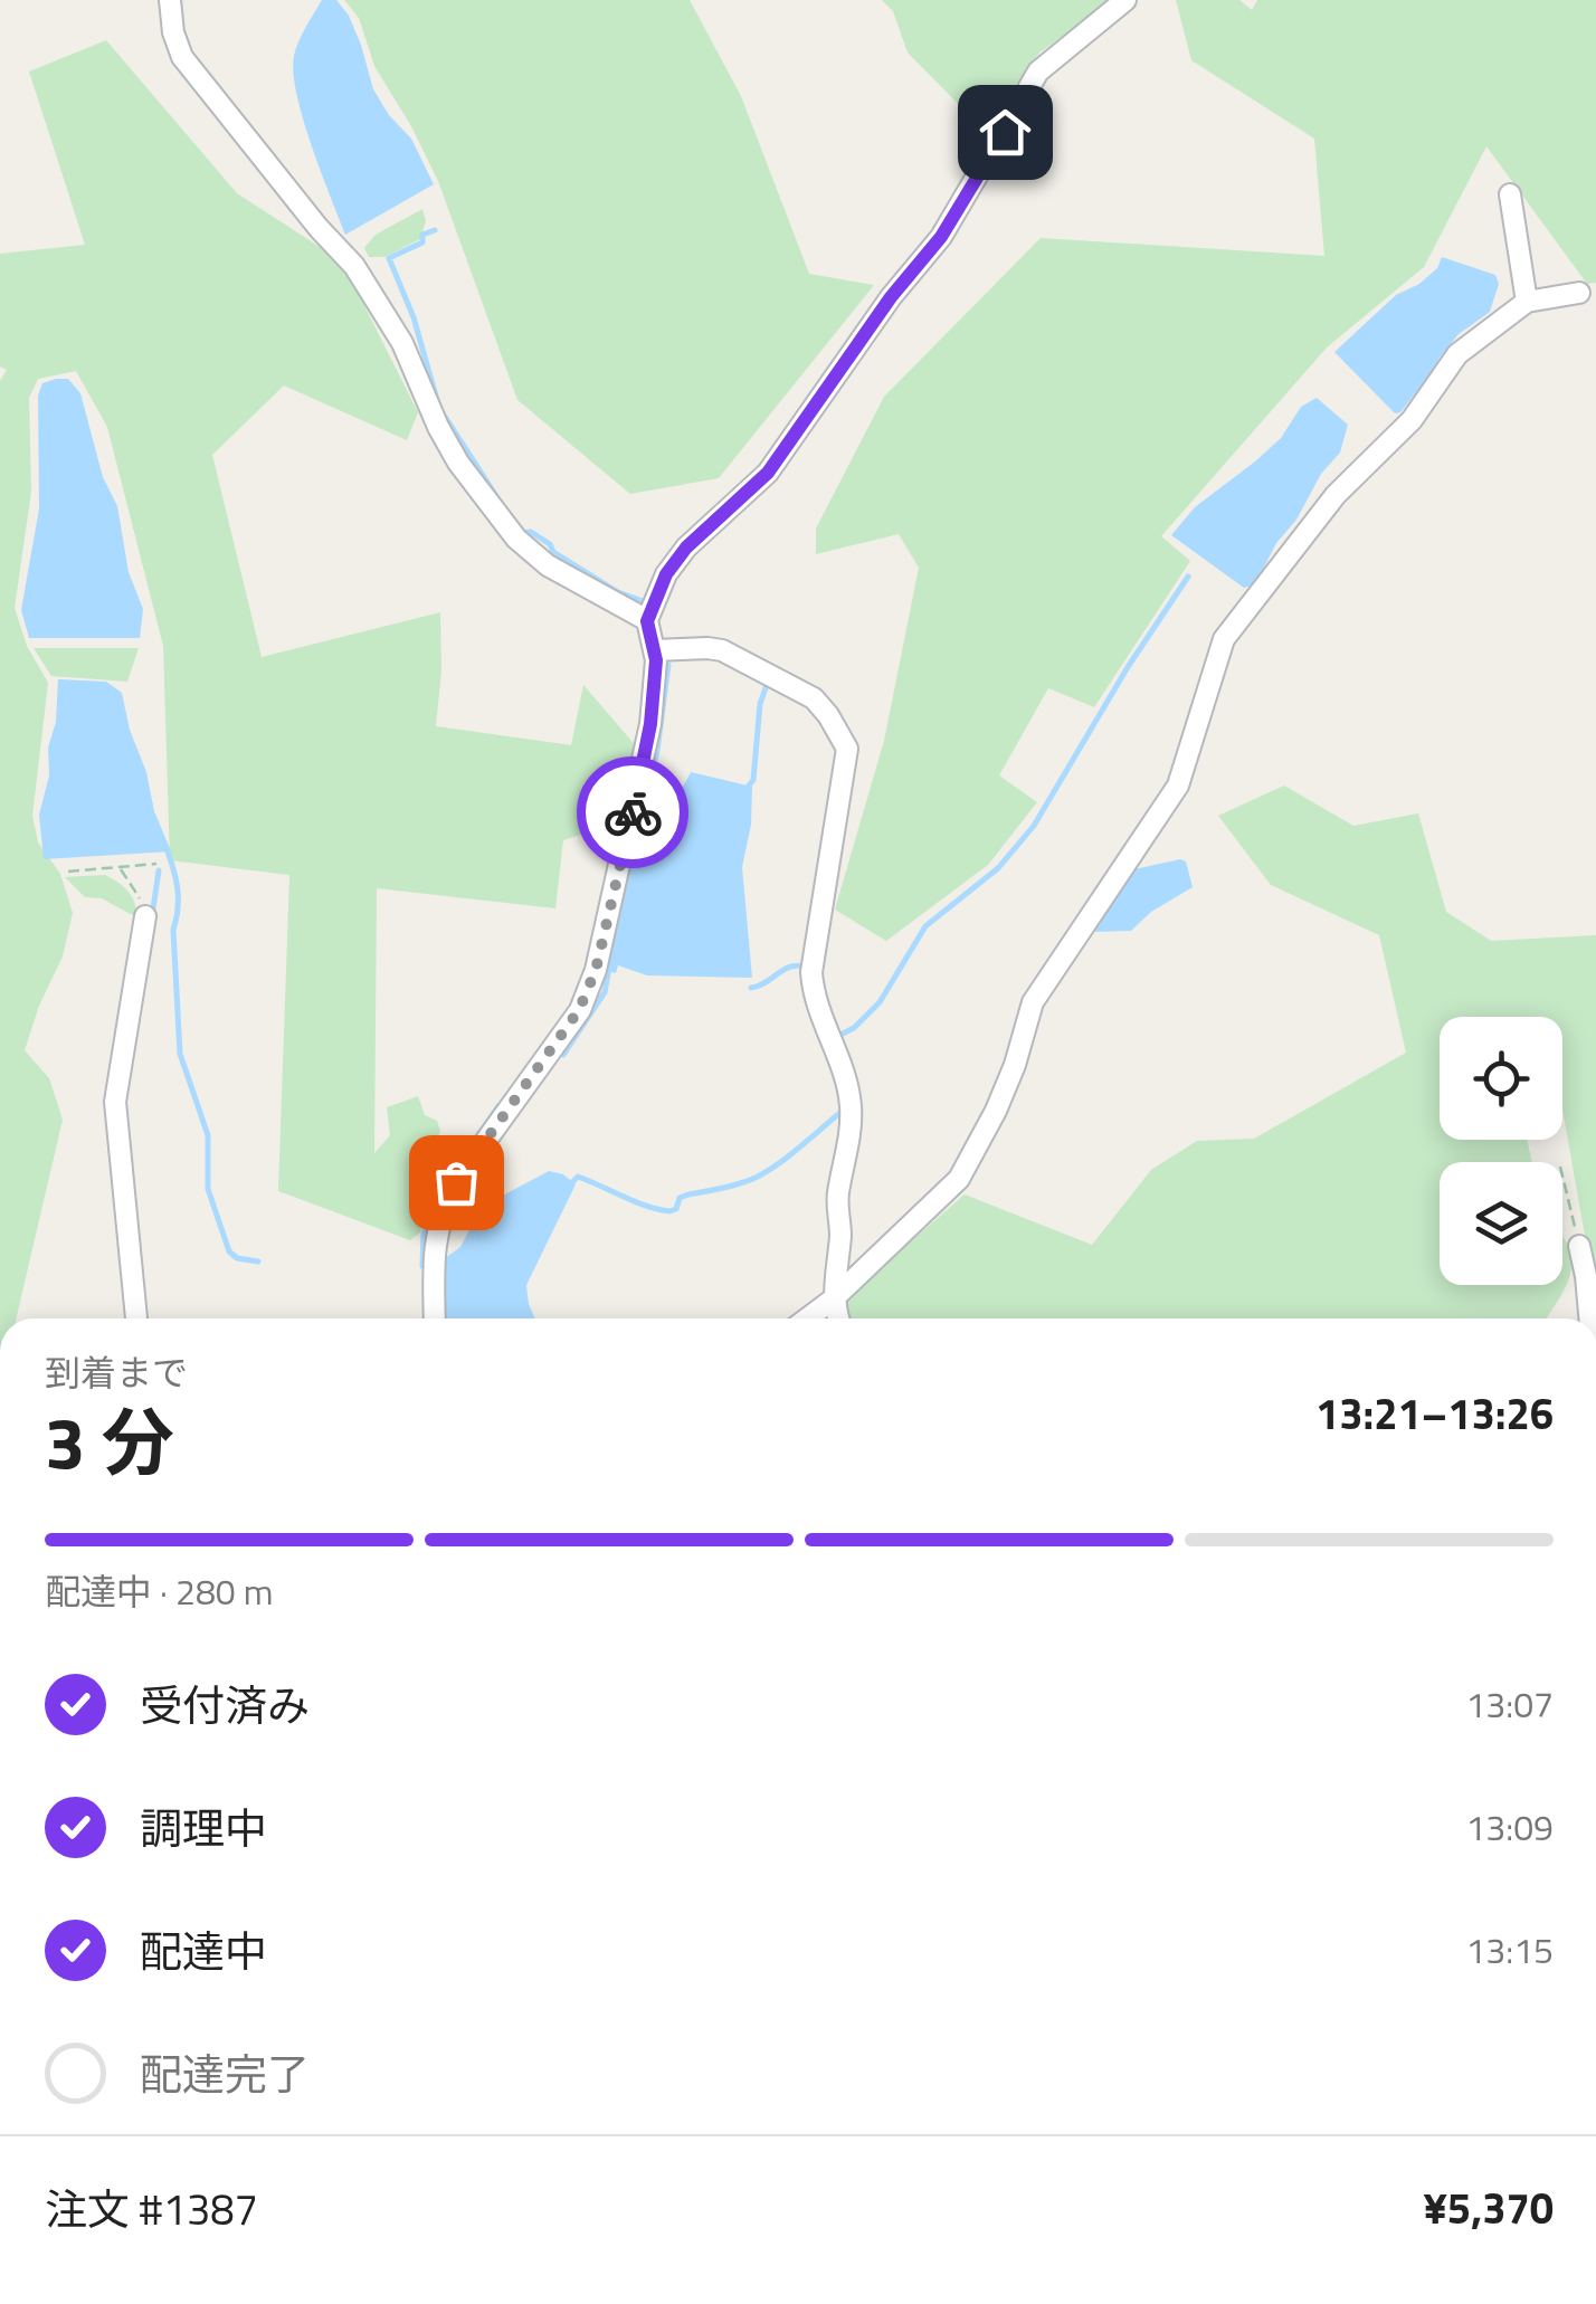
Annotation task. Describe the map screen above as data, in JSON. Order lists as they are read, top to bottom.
{
  "page": {
    "heading": ["3 分", "到着まで", "13:21–13:26"],
    "panel": ["注文 #1387", "¥5,370"],
    "bar": "配達中 · 280 m",
    "list": [
      ["受付済み", "13:07"],
      ["調理中", "13:09"],
      ["配達中", "13:15"],
      "配達完了"
    ]
  }
}
